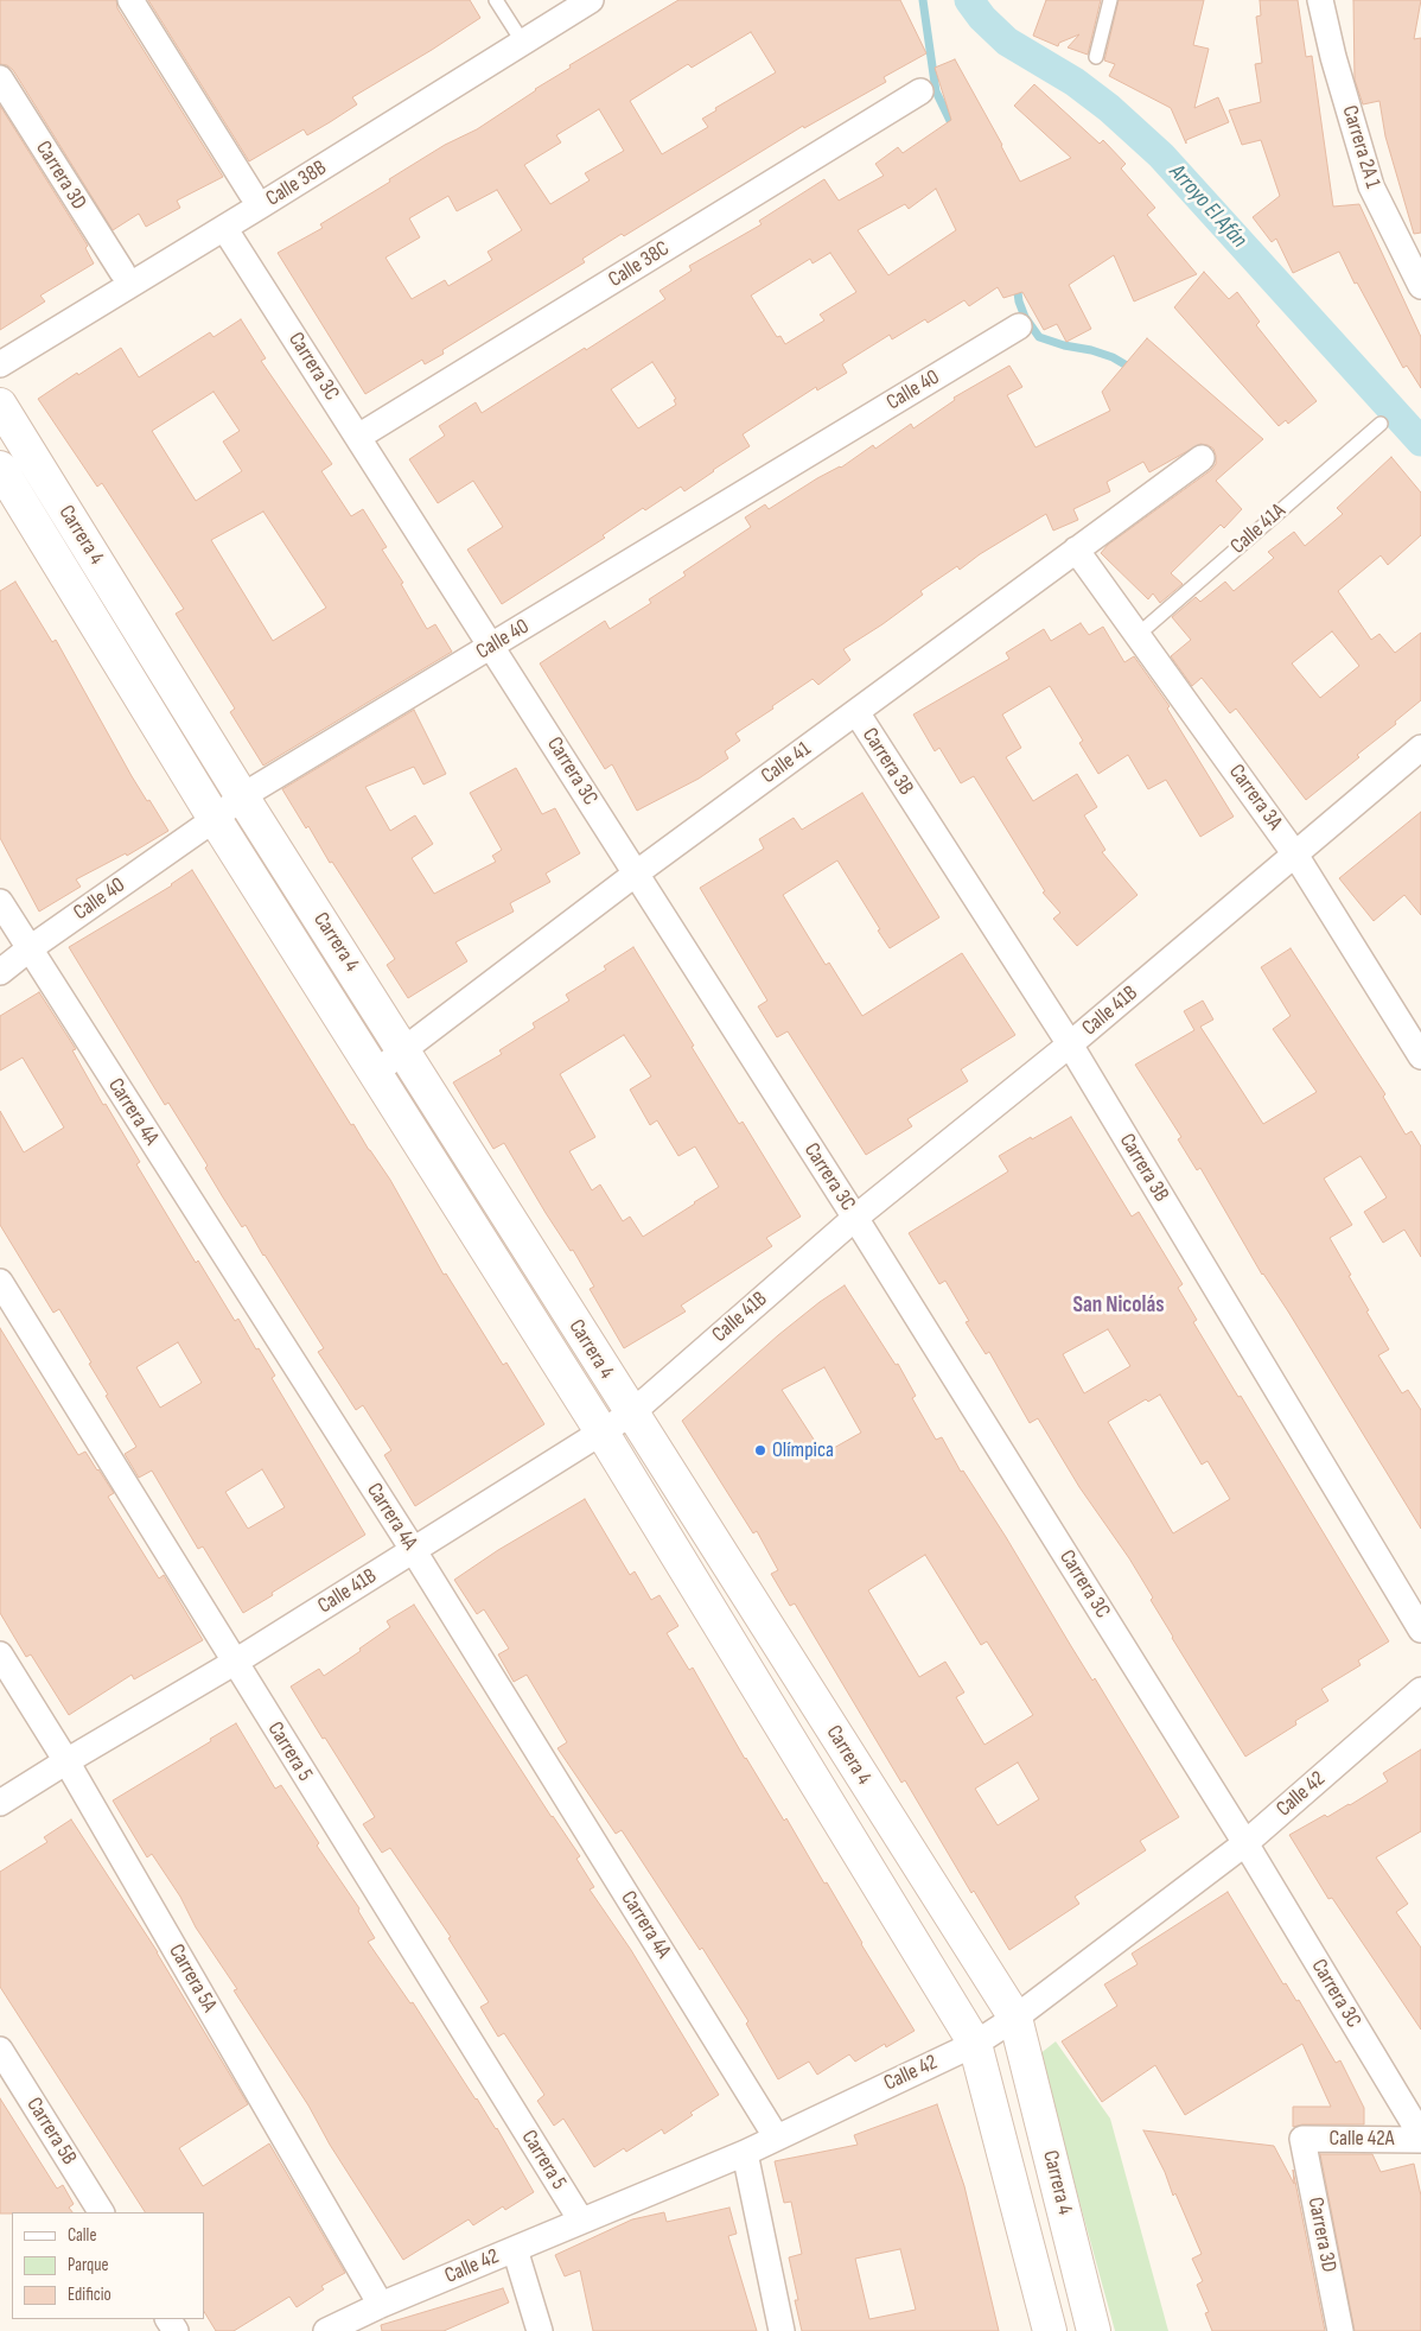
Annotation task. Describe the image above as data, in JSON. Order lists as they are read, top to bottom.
{
  "streets": {
    "street": [
      "Carrera 2A 1",
      "Carrera 3D",
      "Calle 38B",
      "Calle 38C",
      "Carrera 3C",
      "Calle 40",
      "Carrera 4",
      "Carrera 3B",
      "Calle 41",
      "Carrera 3A",
      "Calle 41B",
      "Carrera 4A",
      "Carrera 5",
      "Calle 42",
      "Carrera 5A",
      "Carrera 5B",
      "Calle 42A"
    ],
    "lane": ["Calle 41A"]
  },
  "crossings": [
    ["Carrera 3D", "Calle 42A"],
    ["Calle 38B", "Carrera 3C"],
    ["Calle 38C", "Carrera 3C"],
    ["Carrera 3C", "Calle 40"],
    ["Carrera 3C", "Calle 41"],
    ["Carrera 3C", "Calle 41B"],
    ["Carrera 3C", "Calle 42"],
    ["Carrera 3C", "Calle 42A"],
    ["Calle 40", "Carrera 4"],
    ["Calle 40", "Carrera 4A"],
    ["Calle 41A", "Carrera 3A"],
    ["Carrera 4", "Calle 41"],
    ["Carrera 4", "Calle 41B"],
    ["Carrera 4", "Calle 42"],
    ["Carrera 3B", "Calle 41"],
    ["Carrera 3B", "Calle 41B"],
    ["Calle 41", "Carrera 3A"],
    ["Carrera 3A", "Calle 41B"],
    ["Calle 41B", "Carrera 4A"],
    ["Calle 41B", "Carrera 5"],
    ["Calle 41B", "Carrera 5A"],
    ["Carrera 4A", "Calle 42"],
    ["Carrera 5", "Calle 42"],
    ["Calle 42", "Carrera 5A"]
  ],
  "districts": ["San Nicolás"],
  "water": ["Arroyo El Afán"],
  "places": ["Olímpica"],
  "legend": ["Calle", "Parque", "Edificio"]
}
